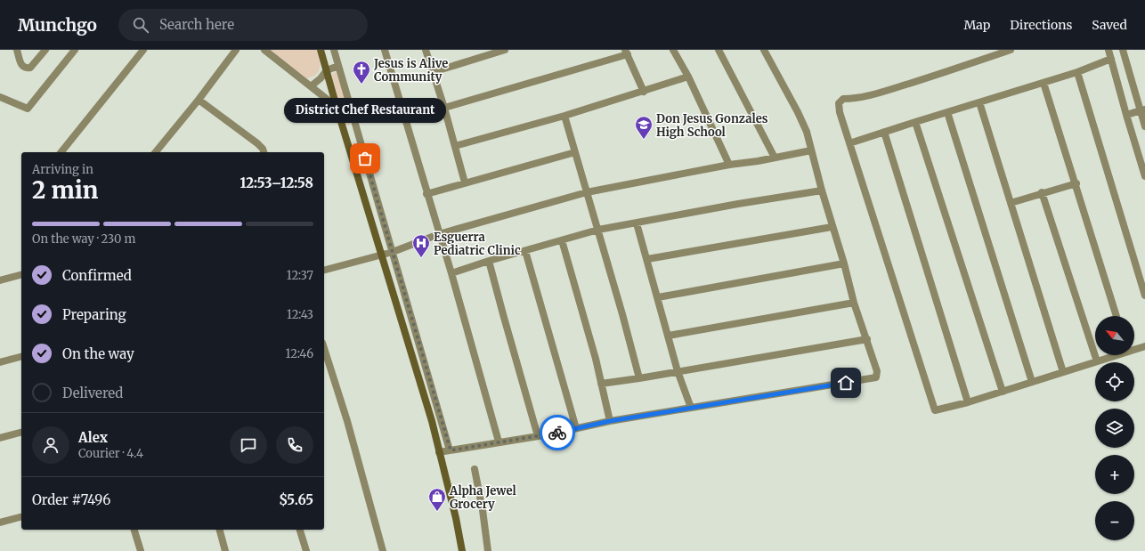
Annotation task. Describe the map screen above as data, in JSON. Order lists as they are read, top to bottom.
{
  "places": {
    "church": ["Jesus is Alive Community"],
    "school or university": ["Don Jesus Gonzales High School"],
    "other": ["District Chef Restaurant"],
    "hospital": ["Esguerra Pediatric Clinic"],
    "shop": ["Alpha Jewel Grocery"]
  },
  "north": "top left",
  "page": {
    "header": "Munchgo",
    "search": "Search here",
    "nav": ["Map", "Directions", "Saved"],
    "bubble": "District Chef Restaurant",
    "heading": ["2 min", "Arriving in", "12:53–12:58"],
    "panel": [
      "Alex",
      "Courier · 4.4",
      "Order #7496",
      "$5.65"
    ],
    "bar": "On the way · 230 m",
    "list": [
      ["Confirmed", "12:37"],
      ["Preparing", "12:43"],
      ["On the way", "12:46"],
      "Delivered"
    ],
    "map_buttons": ["+", "−"]
  }
}
